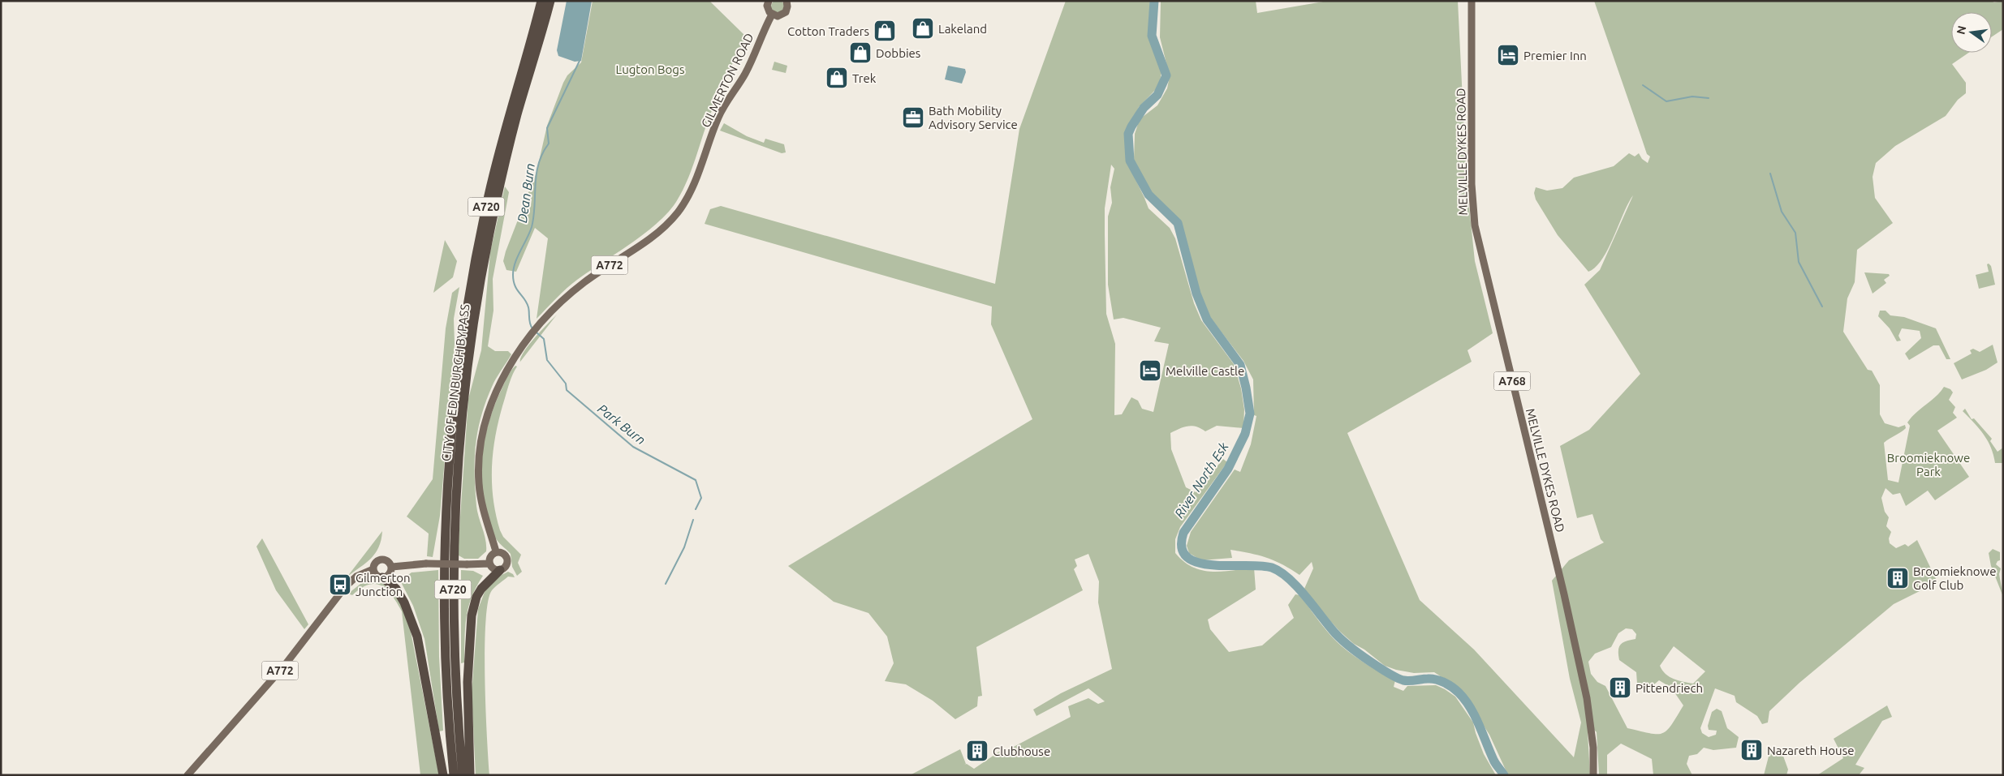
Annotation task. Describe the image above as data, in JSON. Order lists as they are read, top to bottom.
{
  "streets": {
    "highway": ["A720", "CITY OF EDINBURGH BYPASS"],
    "main road": [
      "GILMERTON ROAD",
      "MELVILLE DYKES ROAD",
      "A772",
      "A768"
    ]
  },
  "crossings": [
    ["GILMERTON ROAD", "A772"]
  ],
  "water": ["Dean Burn", "Park Burn", "River North Esk"],
  "parks": ["Lugton Bogs", "Broomieknowe Park"],
  "places": {
    "shop": [
      "Lakeland",
      "Cotton Traders",
      "Dobbies",
      "Trek"
    ],
    "hotel": ["Premier Inn", "Melville Castle"],
    "office": ["Bath Mobility Advisory Service"],
    "building": [
      "Broomieknowe Golf Club",
      "Pittendriech",
      "Nazareth House",
      "Clubhouse"
    ],
    "bus stop": ["Gilmerton Junction"]
  },
  "north": "left"
}
